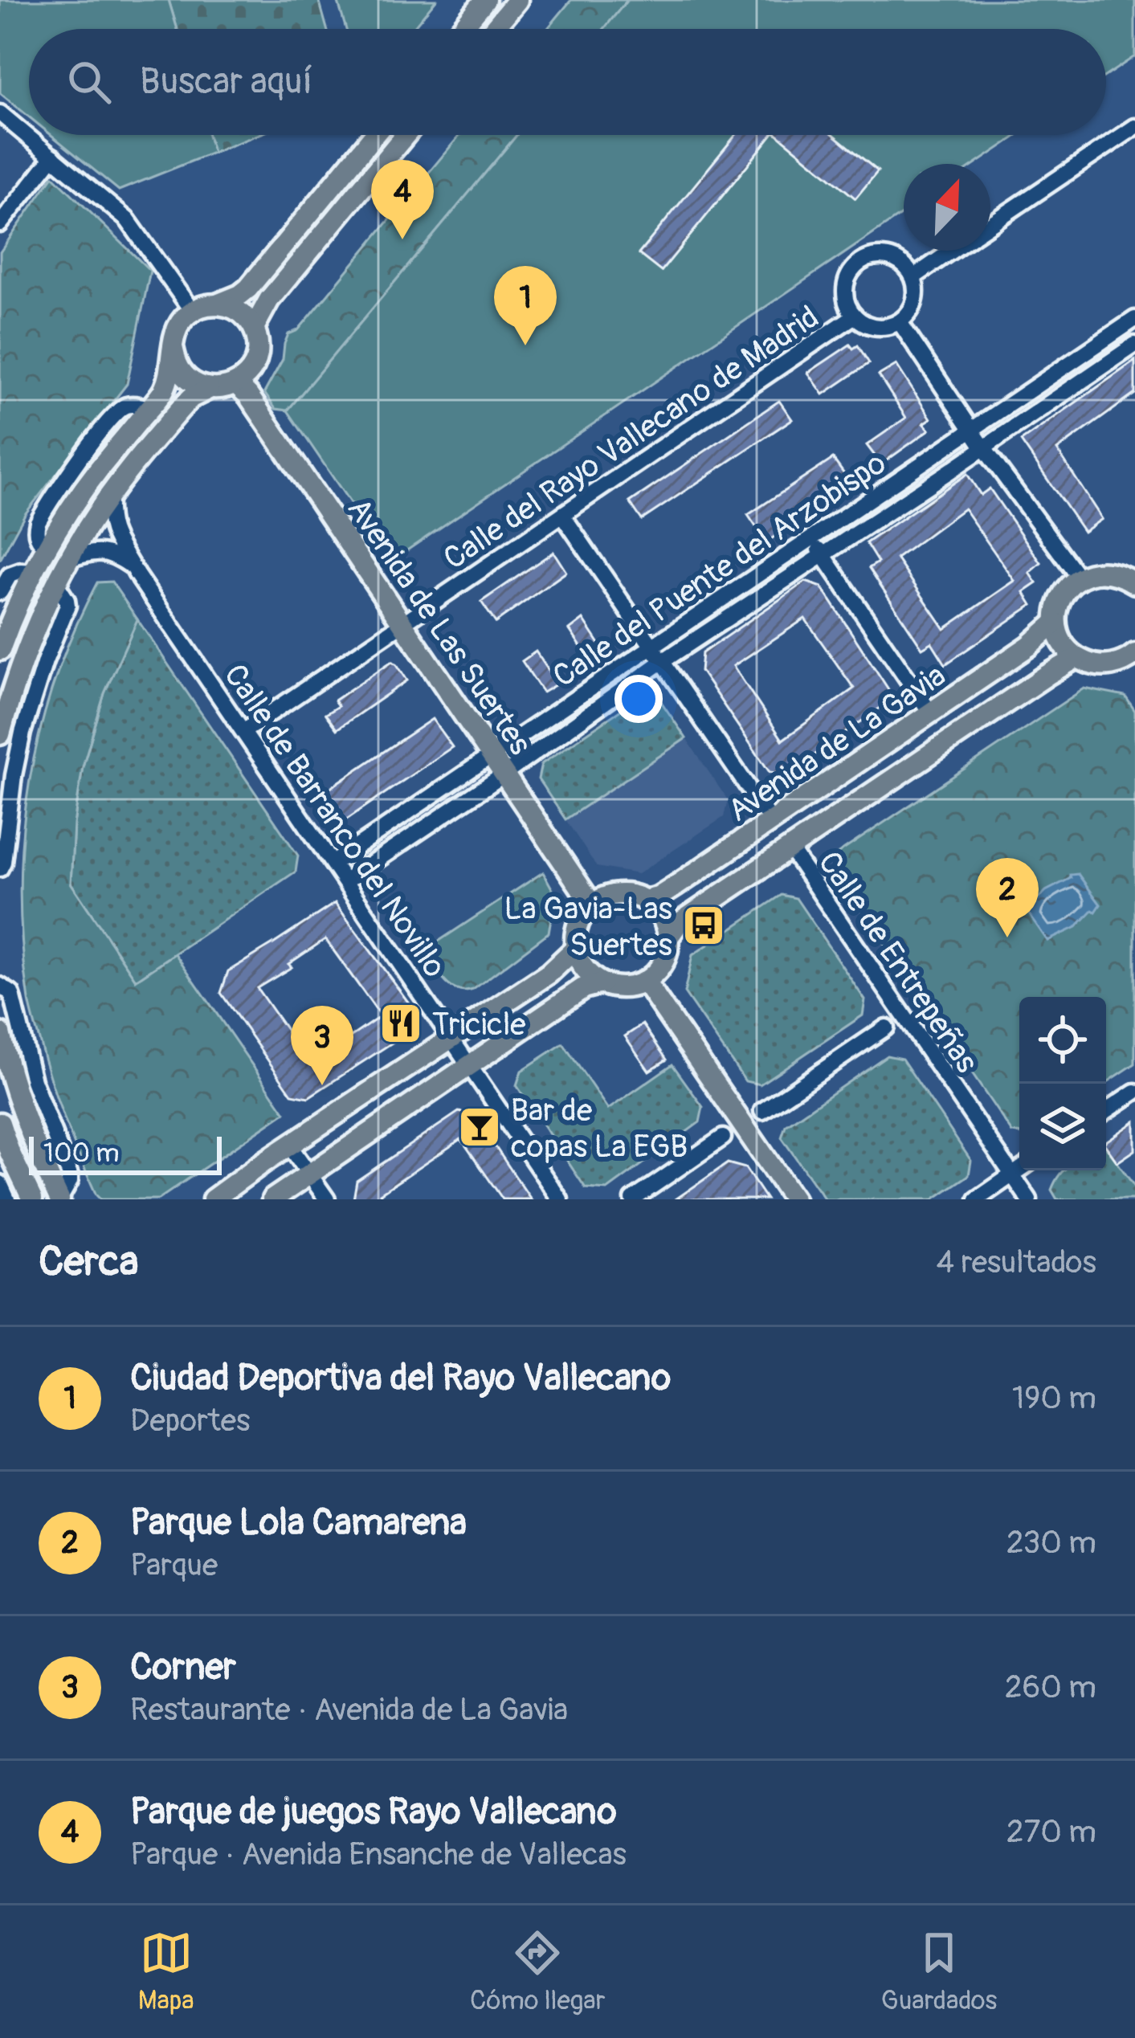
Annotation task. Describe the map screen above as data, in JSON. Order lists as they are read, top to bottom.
{
  "streets": {
    "main road": ["Avenida de Las Suertes", "Avenida de La Gavia"],
    "street": [
      "Calle del Rayo Vallecano de Madrid",
      "Calle del Puente del Arzobispo",
      "Calle de Barranco del Novillo",
      "Calle de Entrepeñas"
    ]
  },
  "crossings": [
    ["Calle del Rayo Vallecano de Madrid", "Avenida de Las Suertes"],
    ["Calle del Rayo Vallecano de Madrid", "Calle de Barranco del Novillo"],
    ["Calle del Puente del Arzobispo", "Avenida de Las Suertes"],
    ["Calle del Puente del Arzobispo", "Calle de Barranco del Novillo"],
    ["Avenida de Las Suertes", "Avenida de La Gavia"],
    ["Avenida de La Gavia", "Calle de Entrepeñas"]
  ],
  "places": {
    "bus stop": ["La Gavia-Las Suertes"],
    "restaurant": ["Tricicle"],
    "bar": ["Bar de copas La EGB"]
  },
  "scale_bar": "100 m",
  "north": "top right",
  "page": {
    "search": "Buscar aquí",
    "pins": [
      "4",
      "1",
      "2",
      "3"
    ],
    "scale": "100 m",
    "heading": ["Cerca", "4 resultados"],
    "list": [
      {
        "mark": "1",
        "name": "Ciudad Deportiva del Rayo Vallecano",
        "note": "Deportes",
        "value": "190 m"
      },
      {
        "mark": "2",
        "name": "Parque Lola Camarena",
        "note": "Parque",
        "value": "230 m"
      },
      {
        "mark": "3",
        "name": "Corner",
        "note": "Restaurante · Avenida de La Gavia",
        "value": "260 m"
      },
      {
        "mark": "4",
        "name": "Parque de juegos Rayo Vallecano",
        "note": "Parque · Avenida Ensanche de Vallecas",
        "value": "270 m"
      }
    ],
    "nav": ["Mapa", "Cómo llegar", "Guardados"]
  }
}
